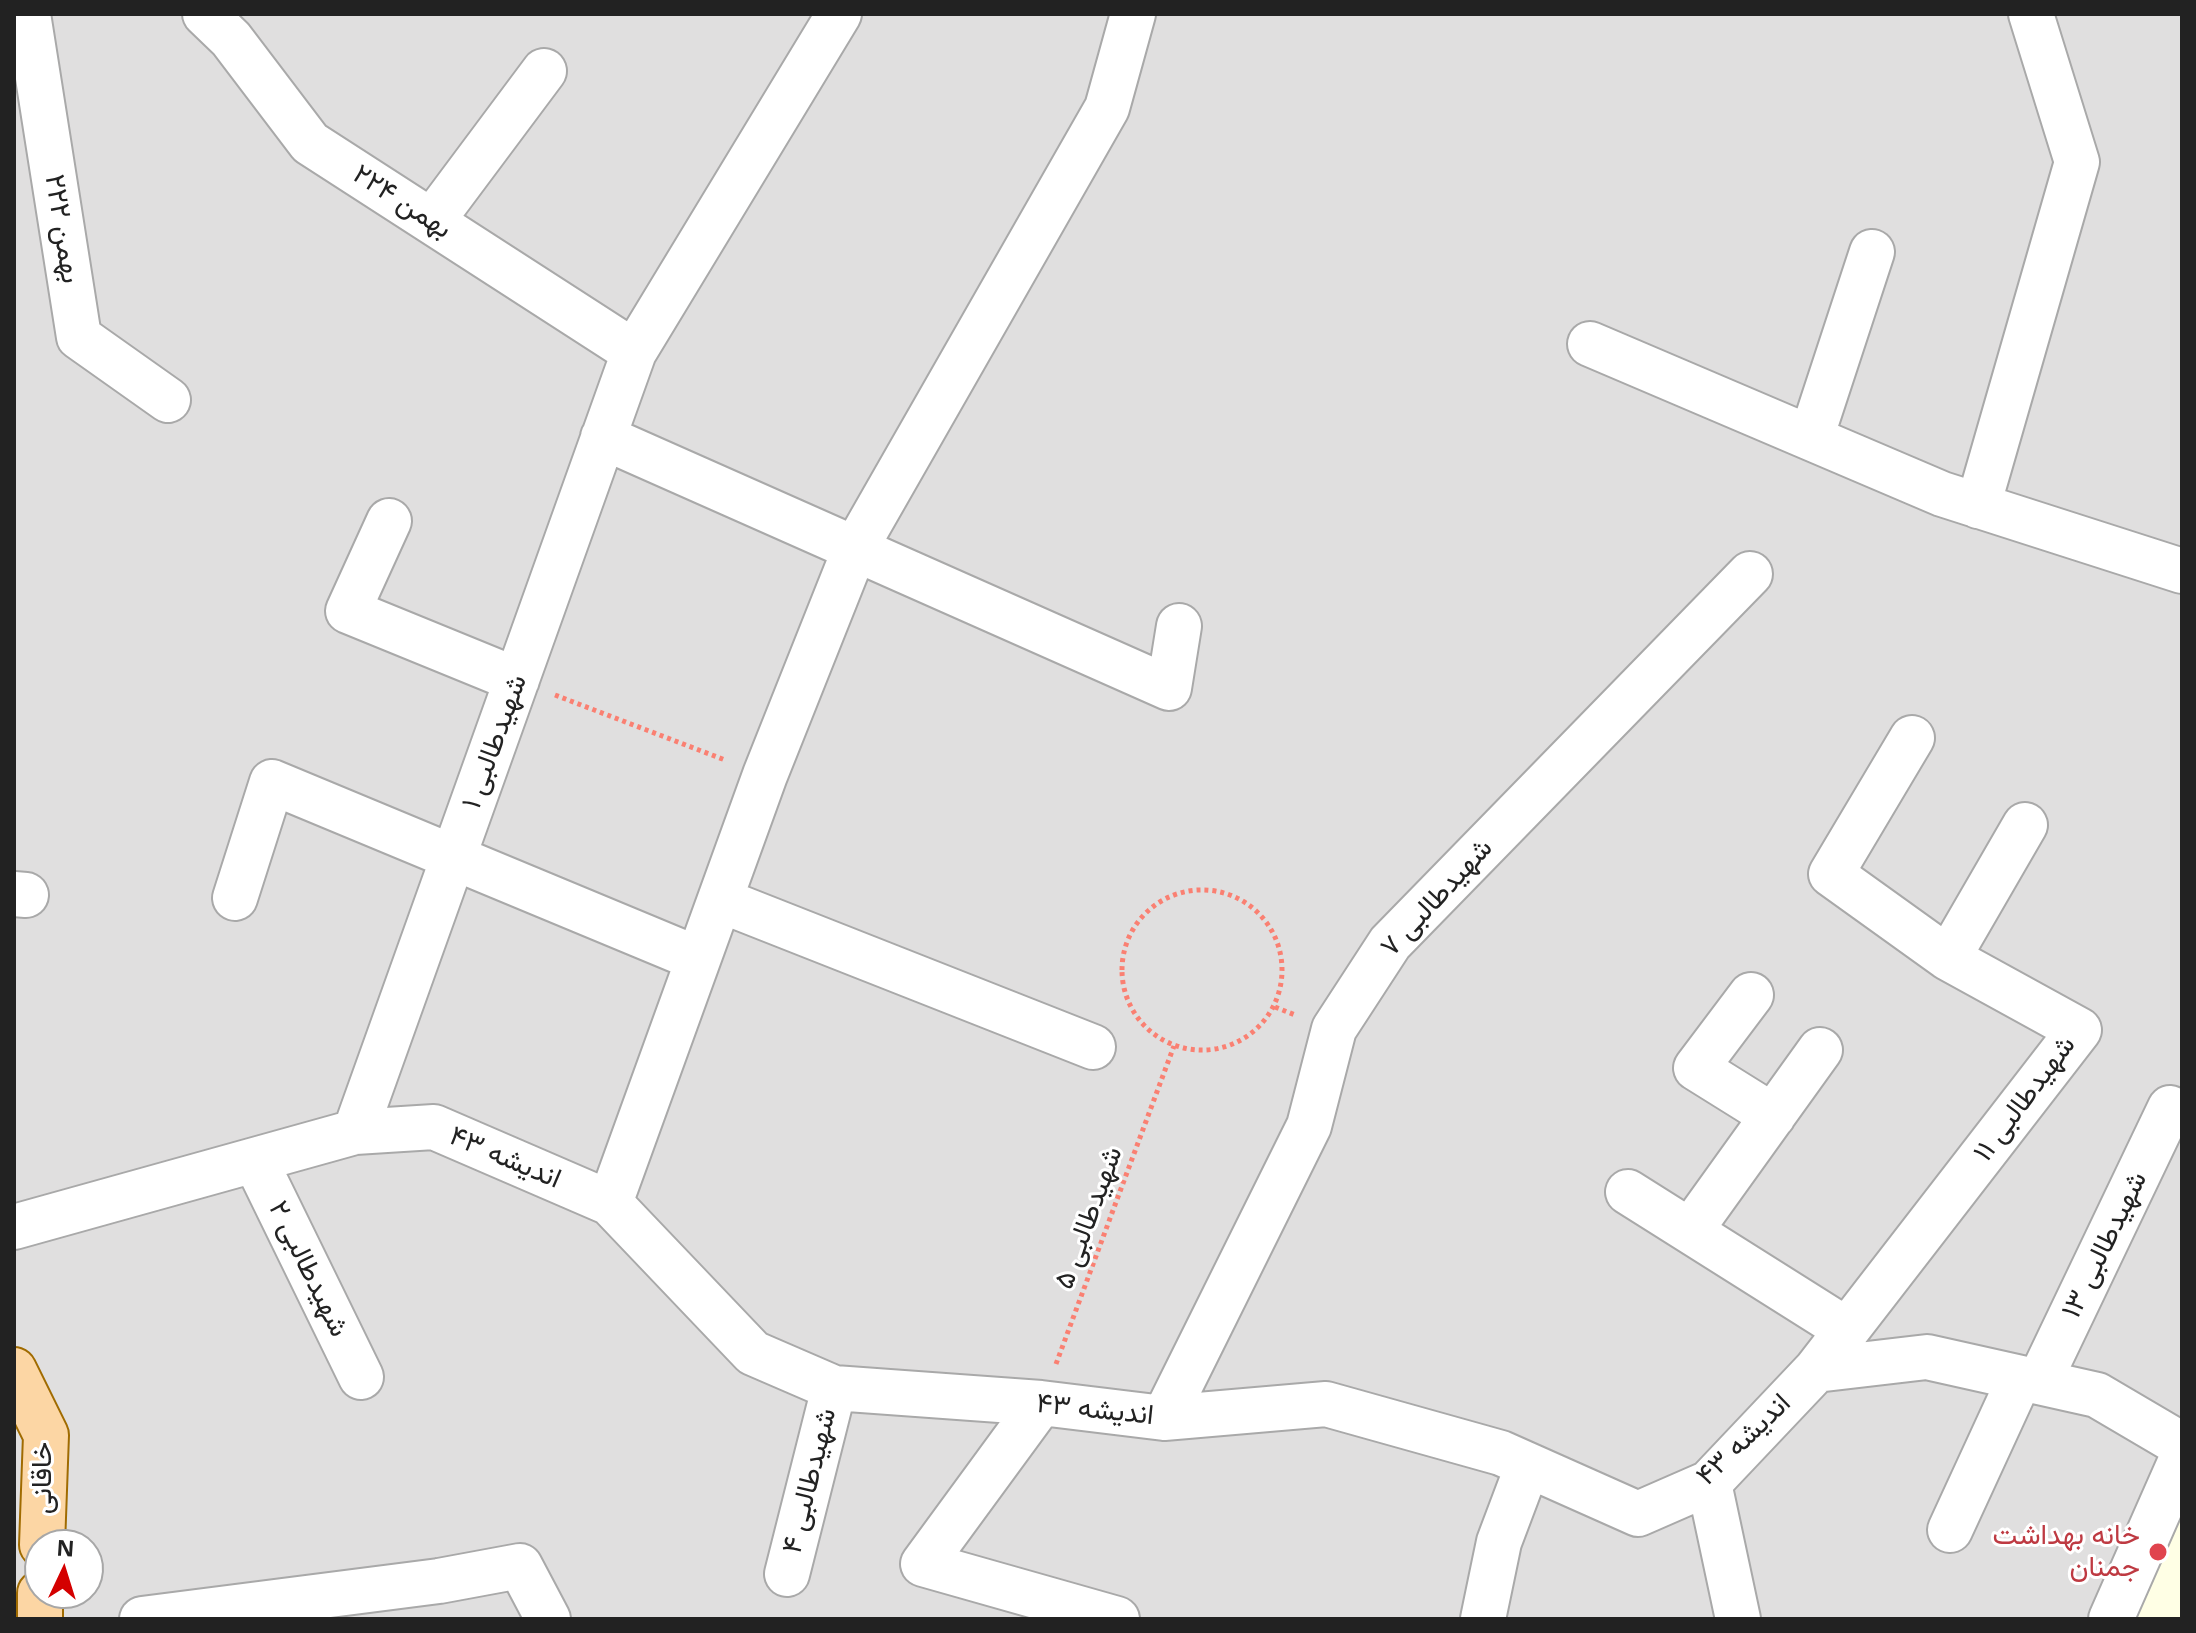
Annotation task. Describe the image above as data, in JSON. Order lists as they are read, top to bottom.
{
  "streets": {
    "main road": ["خاقانی"],
    "street": [
      "۲۲بهمن ۴",
      "۲۲بهمن ۲",
      "شهیدطالبی ۱",
      "شهیدطالبی ۷",
      "شهیدطالبی ۱۱",
      "اندیشه ۴۳",
      "شهیدطالبی ۱۳",
      "شهیدطالبی ۲",
      "شهیدطالبی ۴"
    ],
    "path": ["شهیدطالبی ۵"]
  },
  "crossings": [
    ["۲۲بهمن ۴", "شهیدطالبی ۱"],
    ["شهیدطالبی ۱", "اندیشه ۴۳"],
    ["شهیدطالبی ۷", "اندیشه ۴۳"],
    ["شهیدطالبی ۱۱", "اندیشه ۴۳"],
    ["اندیشه ۴۳", "شهیدطالبی ۵"],
    ["اندیشه ۴۳", "شهیدطالبی ۱۳"],
    ["اندیشه ۴۳", "شهیدطالبی ۲"],
    ["اندیشه ۴۳", "شهیدطالبی ۴"]
  ],
  "places": ["خانه بهداشت جمنان"],
  "north": "top"
}
